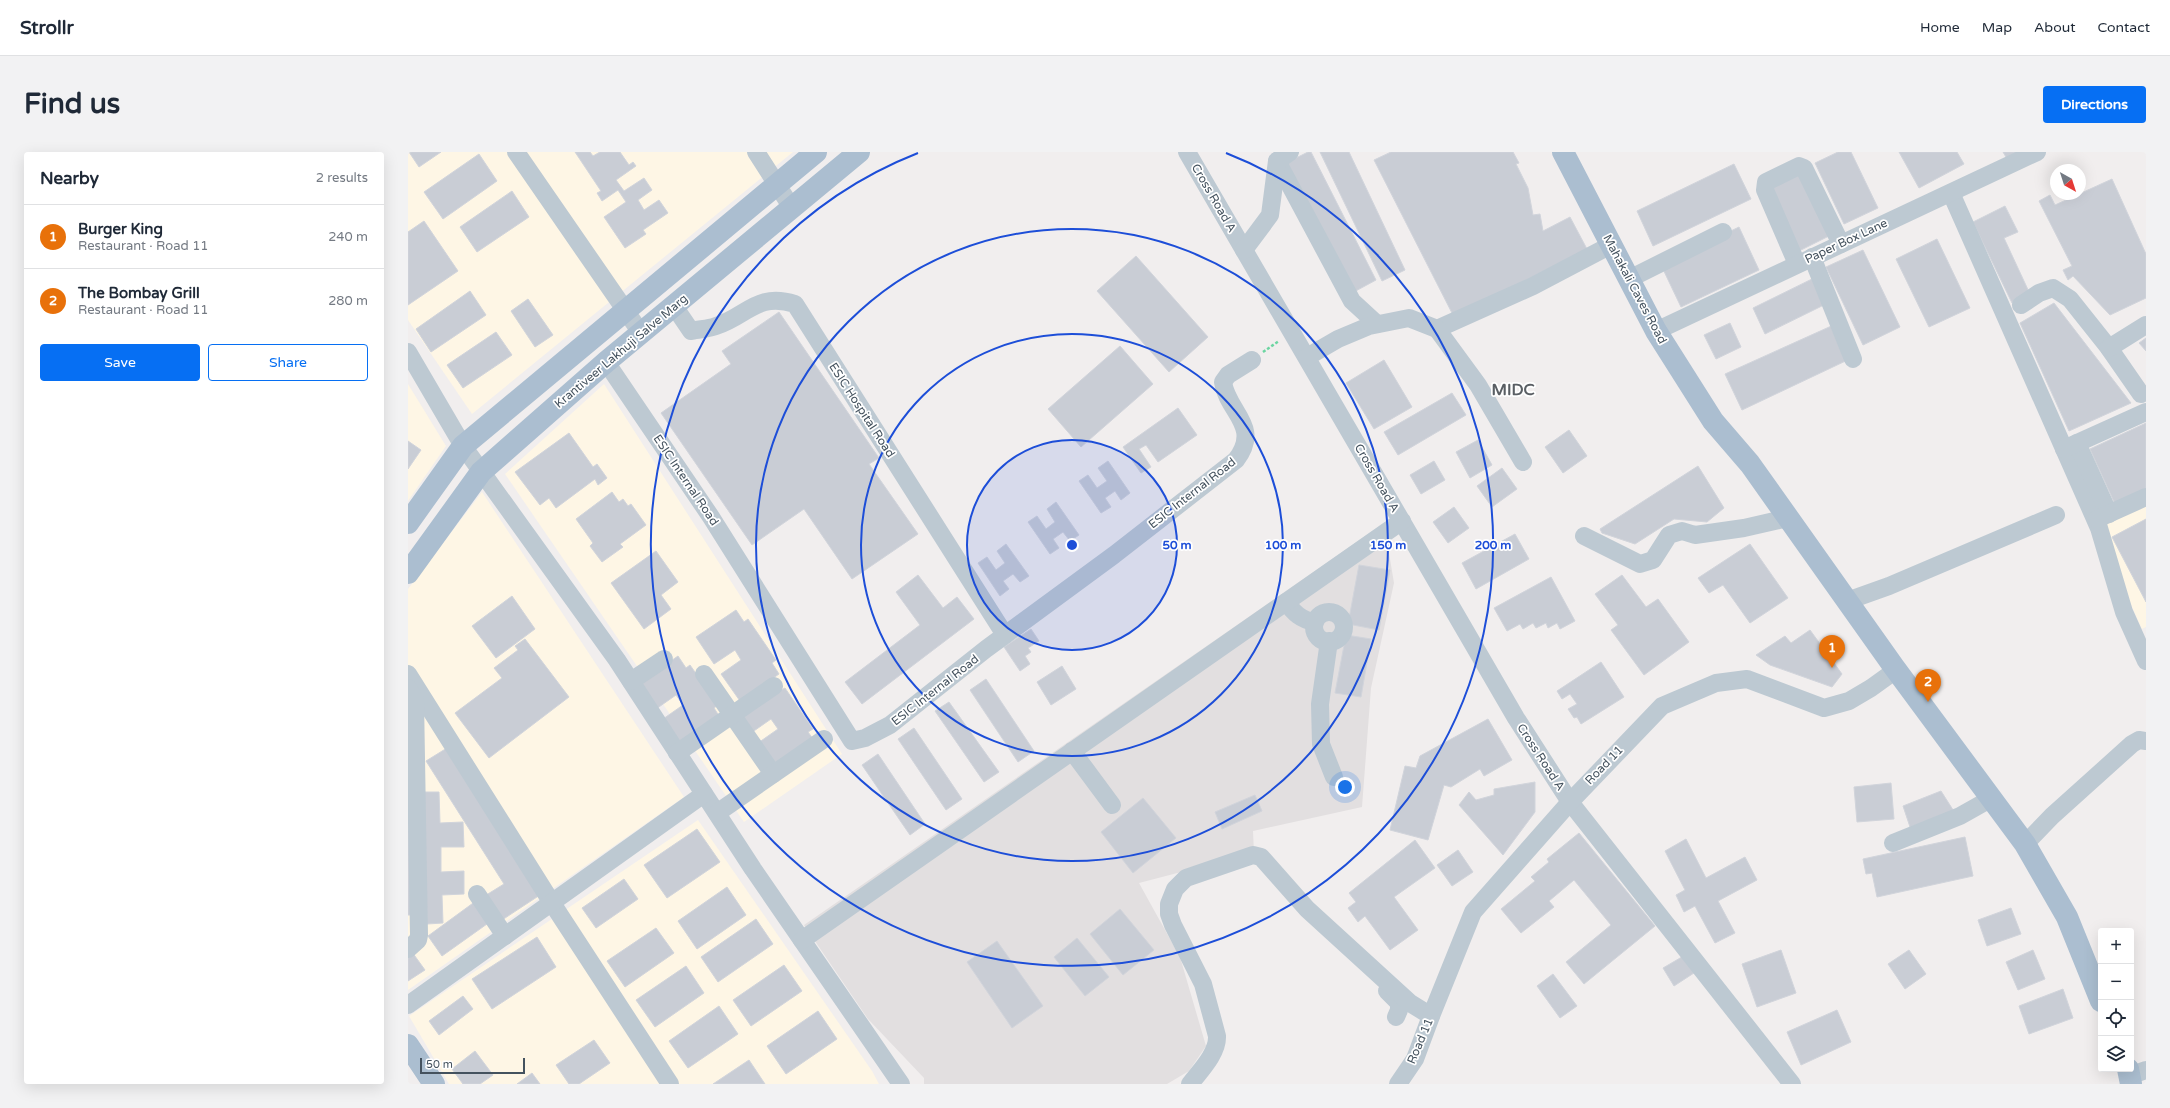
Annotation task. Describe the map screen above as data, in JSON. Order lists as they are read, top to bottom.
{
  "streets": {
    "main road": ["Mahakali Caves Road", "Krantiveer Lakhuji Salve Marg"],
    "street": [
      "Cross Road A",
      "Paper Box Lane",
      "ESIC Hospital Road",
      "ESIC Internal Road",
      "Road 11"
    ]
  },
  "crossings": [
    ["Cross Road A", "Road 11"],
    ["Paper Box Lane", "Mahakali Caves Road"],
    ["Mahakali Caves Road", "Road 11"],
    ["Krantiveer Lakhuji Salve Marg", "ESIC Hospital Road"],
    ["Krantiveer Lakhuji Salve Marg", "ESIC Internal Road"],
    ["ESIC Hospital Road", "ESIC Internal Road"]
  ],
  "districts": ["MIDC"],
  "scale_bar": "50 m",
  "north": "bottom right",
  "page": {
    "header": "Strollr",
    "nav": [
      "Home",
      "Map",
      "About",
      "Contact"
    ],
    "buttons": [
      "Directions",
      ["Save", "Share"]
    ],
    "title": "Find us",
    "heading": ["Nearby", "2 results"],
    "list": [
      {
        "mark": "1",
        "name": "Burger King",
        "note": "Restaurant · Road 11",
        "value": "240 m"
      },
      {
        "mark": "2",
        "name": "The Bombay Grill",
        "note": "Restaurant · Road 11",
        "value": "280 m"
      }
    ],
    "pins": ["1", "2"],
    "map_buttons": ["+", "−"],
    "scale": "50 m"
  },
  "rings": [
    "50 m",
    "100 m",
    "150 m",
    "200 m"
  ]
}
